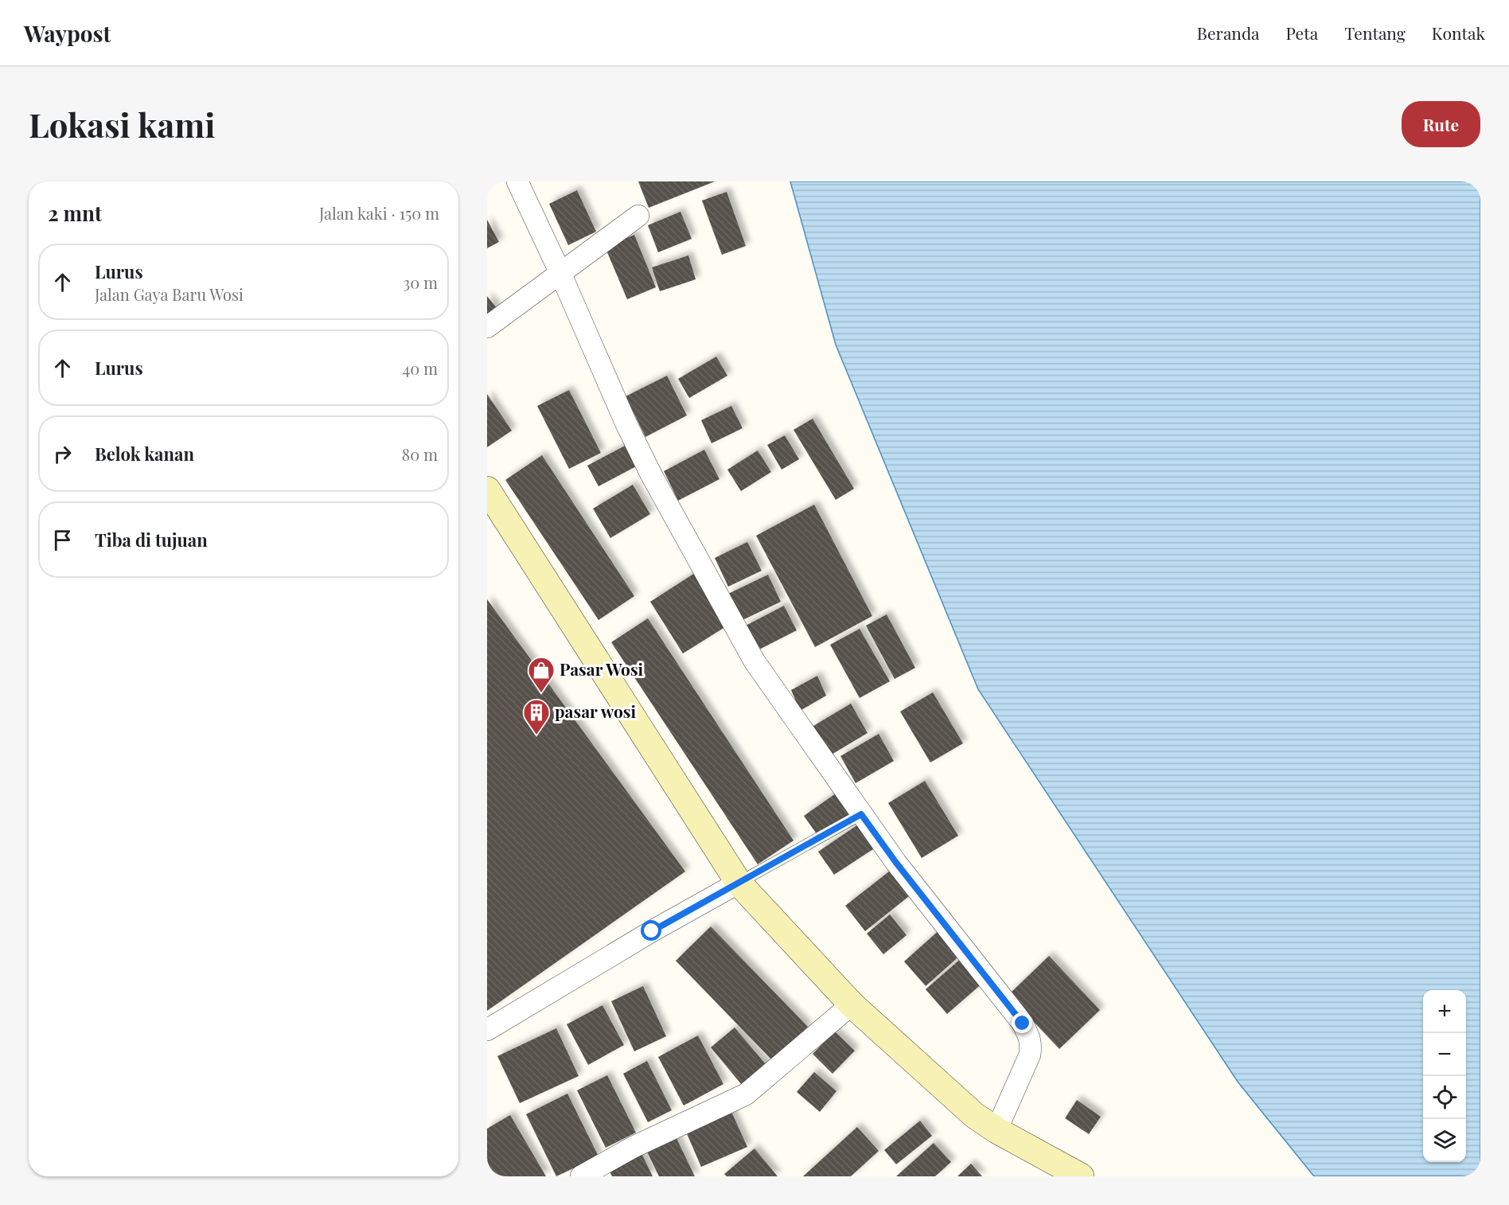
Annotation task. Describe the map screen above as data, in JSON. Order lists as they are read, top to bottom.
{
  "places": {
    "shop": ["Pasar Wosi"],
    "building": ["pasar wosi"]
  },
  "page": {
    "header": "Waypost",
    "nav": [
      "Beranda",
      "Peta",
      "Tentang",
      "Kontak"
    ],
    "buttons": "Rute",
    "title": "Lokasi kami",
    "heading": ["2 mnt", "Jalan kaki · 150 m"],
    "list": [
      ["Lurus", "Jalan Gaya Baru Wosi", "30 m"],
      ["Lurus", "40 m"],
      ["Belok kanan", "80 m"],
      "Tiba di tujuan"
    ],
    "map_buttons": ["+", "−"]
  }
}
